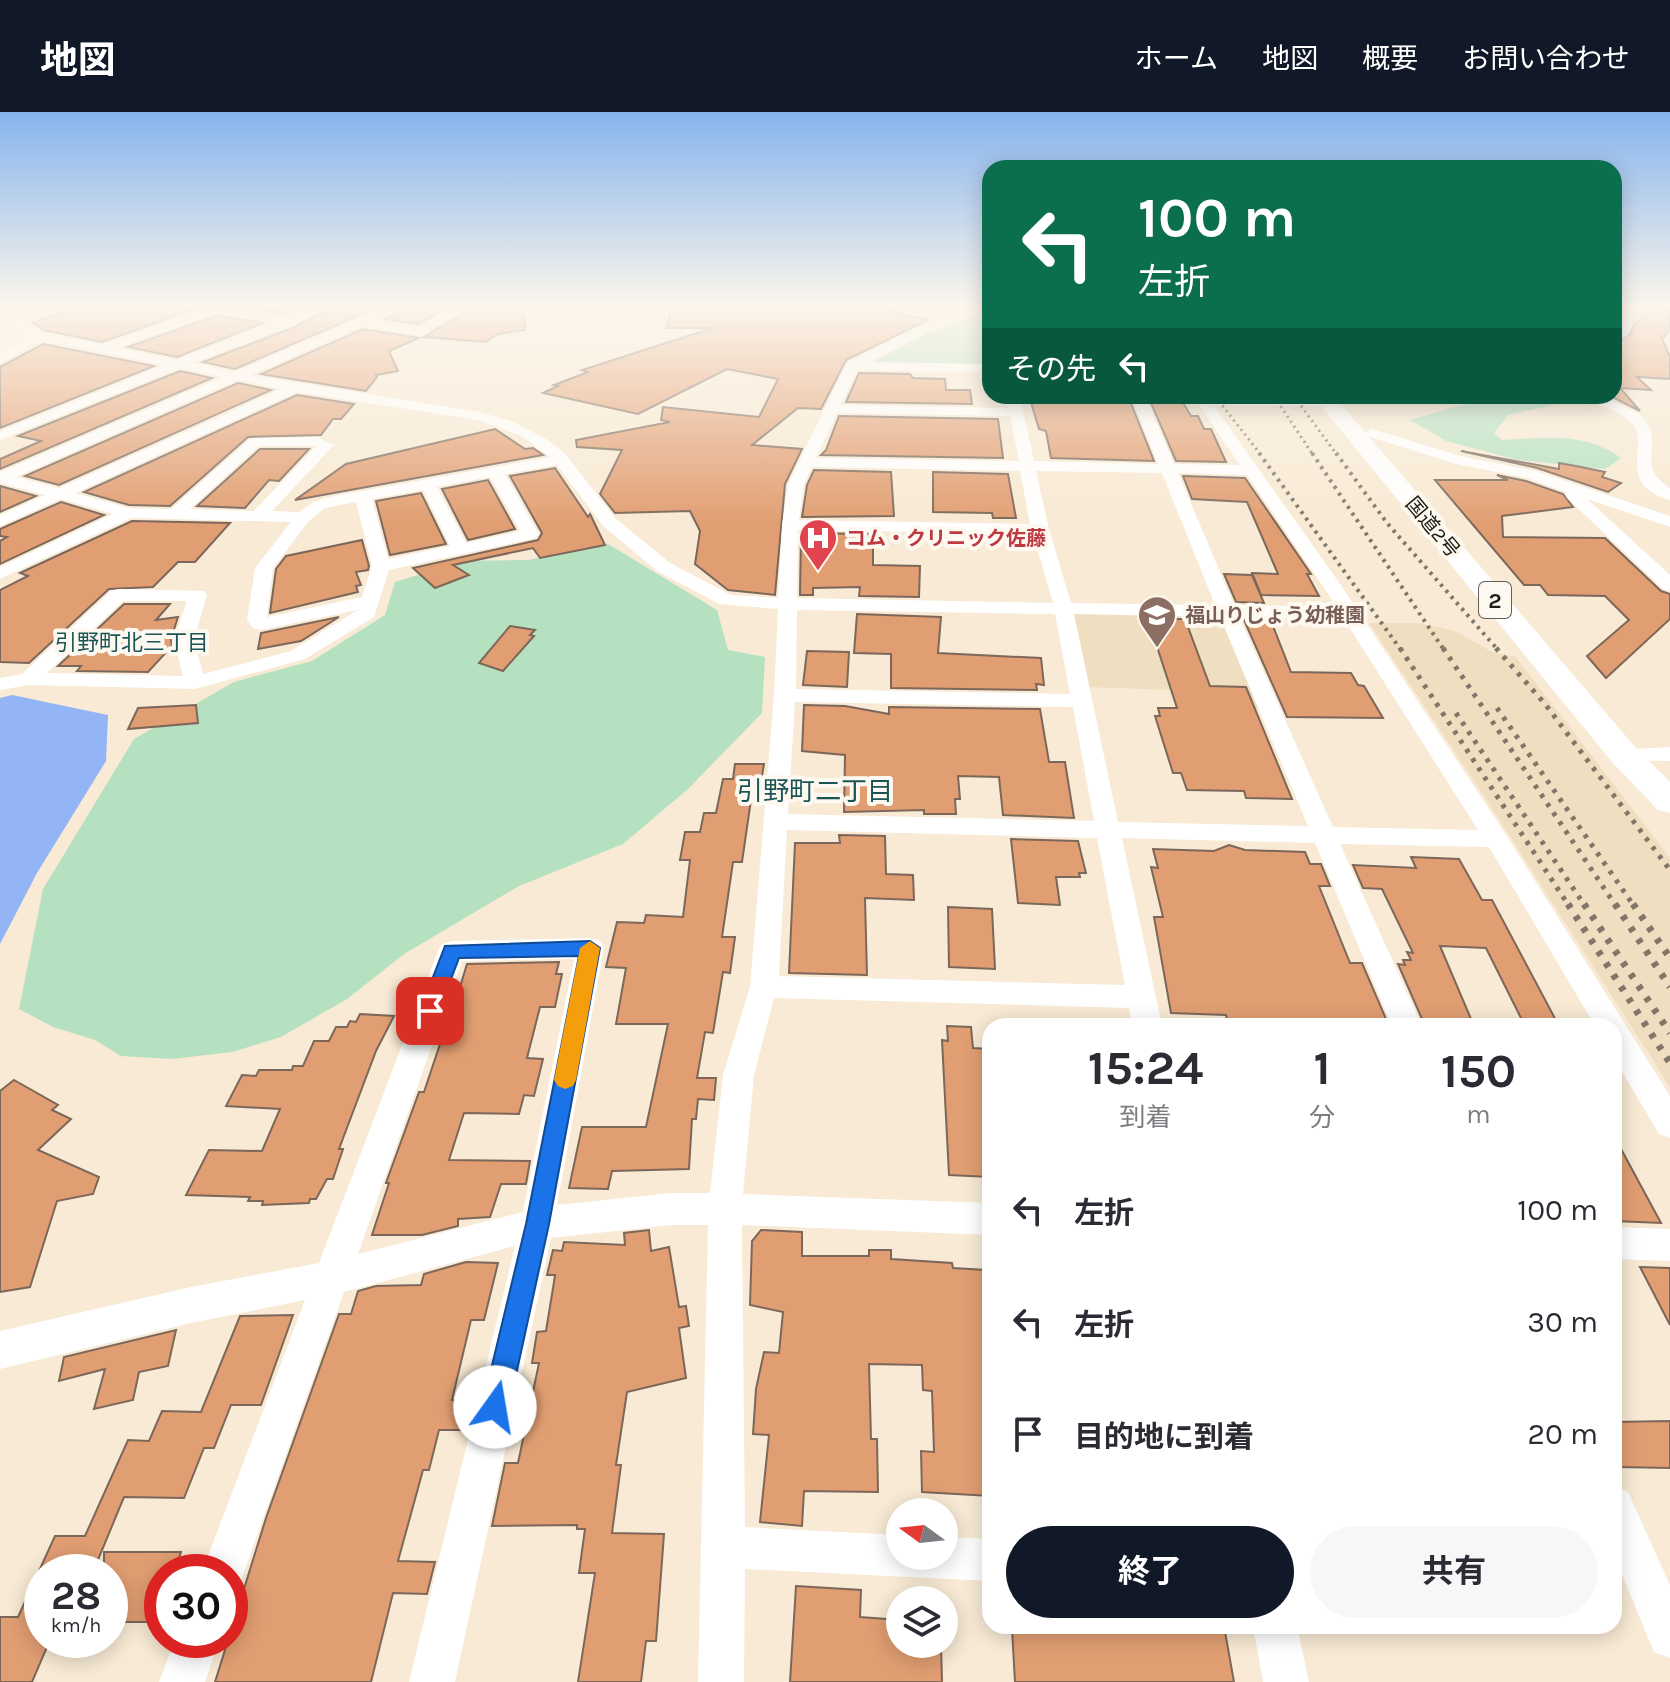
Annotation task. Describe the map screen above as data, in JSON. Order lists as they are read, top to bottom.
{
  "streets": {
    "highway": ["国道2号", "2"]
  },
  "districts": ["引野町北三丁目", "引野町二丁目"],
  "places": {
    "hospital": ["コム・クリニック佐藤"],
    "school or university": ["福山りじょう幼稚園"]
  },
  "north": "left",
  "page": {
    "header": "地図",
    "nav": [
      "ホーム",
      "地図",
      "概要",
      "お問い合わせ"
    ],
    "turn": ["100 m", "左折"],
    "then": "その先",
    "eta": [
      "15:24",
      "到着",
      "1",
      "分",
      "150",
      "m"
    ],
    "list": [
      {
        "name": "左折",
        "value": "100 m"
      },
      {
        "name": "左折",
        "value": "30 m"
      },
      {
        "name": "目的地に到着",
        "value": "20 m"
      }
    ],
    "buttons": ["終了", "共有"],
    "speed": "28 km/h",
    "limit": "30"
  }
}
